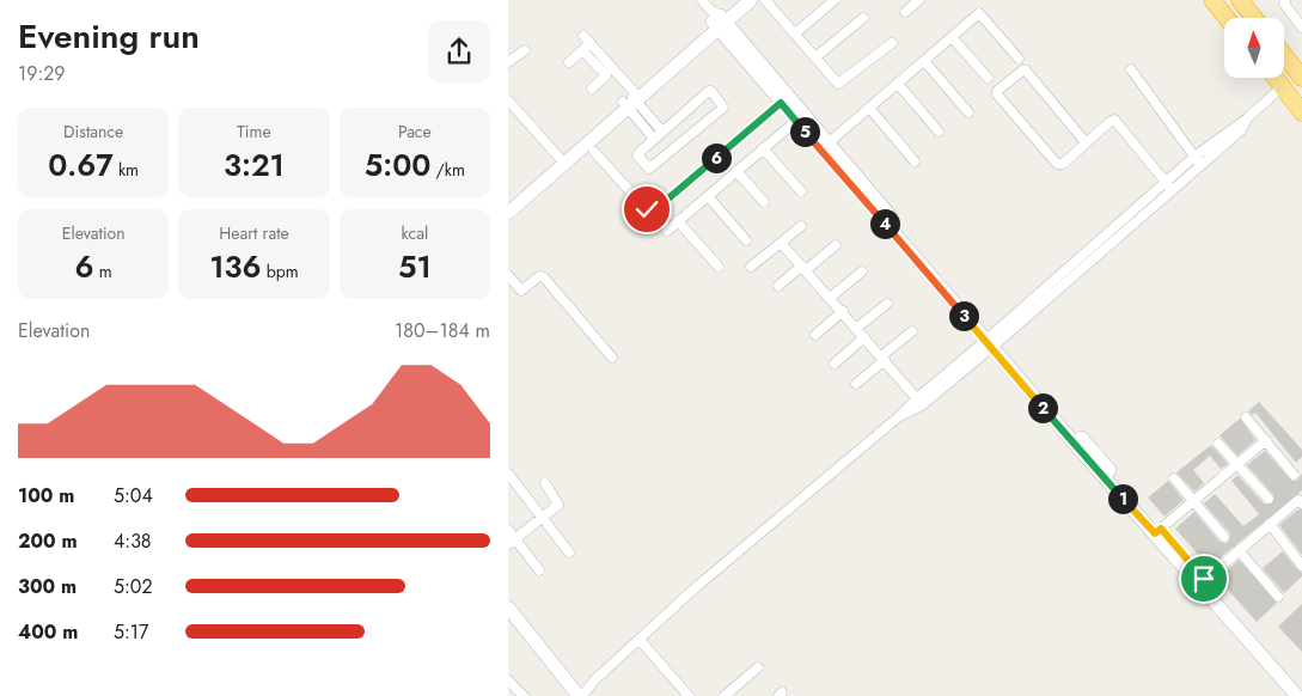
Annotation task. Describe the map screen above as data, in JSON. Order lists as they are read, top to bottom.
{
  "north": "top",
  "page": {
    "heading": ["Evening run", "19:29"],
    "stats": [
      ["Distance", "0.67 km"],
      ["Time", "3:21"],
      ["Pace", "5:00 /km"],
      ["Elevation", "6 m"],
      ["Heart rate", "136 bpm"],
      ["kcal", "51"]
    ],
    "pins": [
      "5",
      "6",
      "4",
      "3",
      "2",
      "1"
    ],
    "chart": ["Elevation", "180–184 m"],
    "list": [
      {
        "name": "100 m",
        "note": "5:04"
      },
      {
        "name": "200 m",
        "note": "4:38"
      },
      {
        "name": "300 m",
        "note": "5:02"
      },
      {
        "name": "400 m",
        "note": "5:17"
      }
    ]
  }
}
